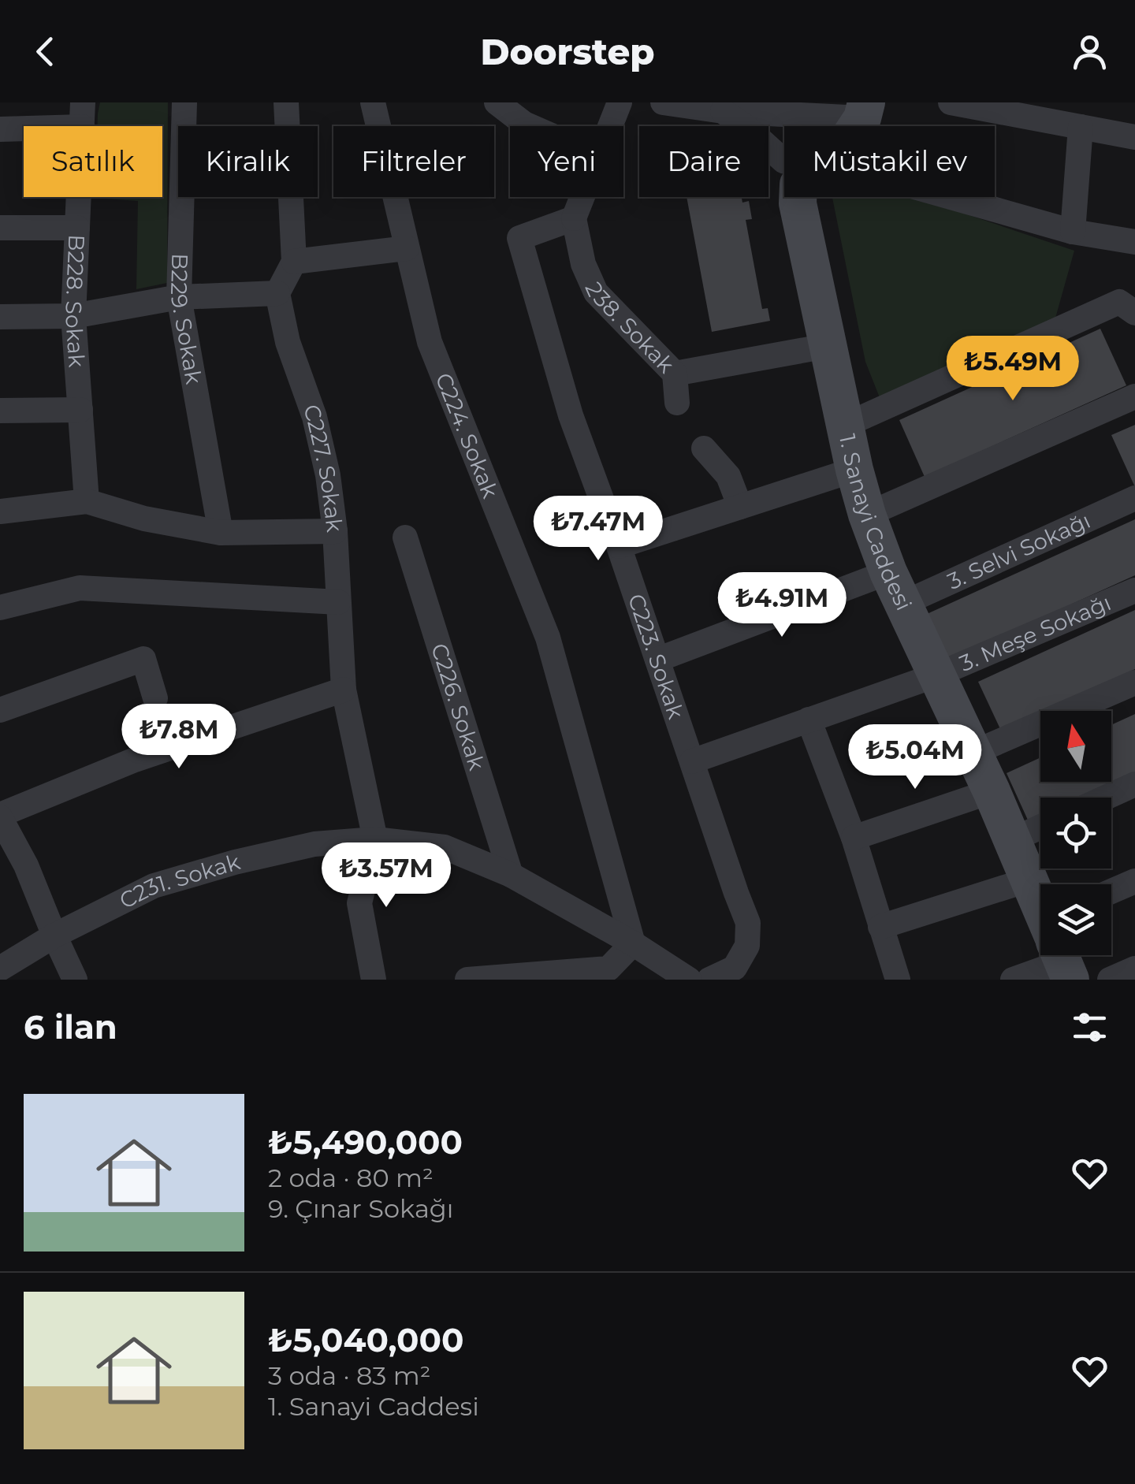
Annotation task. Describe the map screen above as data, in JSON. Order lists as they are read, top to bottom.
{
  "streets": {
    "street": [
      "B228. Sokak",
      "B229. Sokak",
      "238. Sokak",
      "C224. Sokak",
      "C227. Sokak",
      "1. Sanayi Caddesi",
      "3. Selvi Sokağı",
      "3. Meşe Sokağı",
      "C223. Sokak",
      "C226. Sokak",
      "C231. Sokak"
    ]
  },
  "crossings": [
    ["238. Sokak", "1. Sanayi Caddesi"],
    ["238. Sokak", "C223. Sokak"],
    ["C224. Sokak", "C231. Sokak"],
    ["C227. Sokak", "C231. Sokak"],
    ["1. Sanayi Caddesi", "3. Selvi Sokağı"],
    ["1. Sanayi Caddesi", "3. Meşe Sokağı"],
    ["3. Selvi Sokağı", "C223. Sokak"],
    ["3. Meşe Sokağı", "C223. Sokak"],
    ["C226. Sokak", "C231. Sokak"]
  ],
  "north": "top",
  "page": {
    "header": "Doorstep",
    "chip": [
      "Satılık",
      "Kiralık",
      "Filtreler",
      "Yeni",
      "Daire",
      "Müstakil ev"
    ],
    "price": [
      "₺5.49M",
      "₺7.47M",
      "₺4.91M",
      "₺7.8M",
      "₺5.04M",
      "₺3.57M"
    ],
    "heading": "6 ilan",
    "list": [
      {
        "name": "₺5,490,000",
        "note": "2 oda · 80 m² · 9. Çınar Sokağı"
      },
      {
        "name": "₺5,040,000",
        "note": "3 oda · 83 m² · 1. Sanayi Caddesi"
      }
    ]
  }
}
